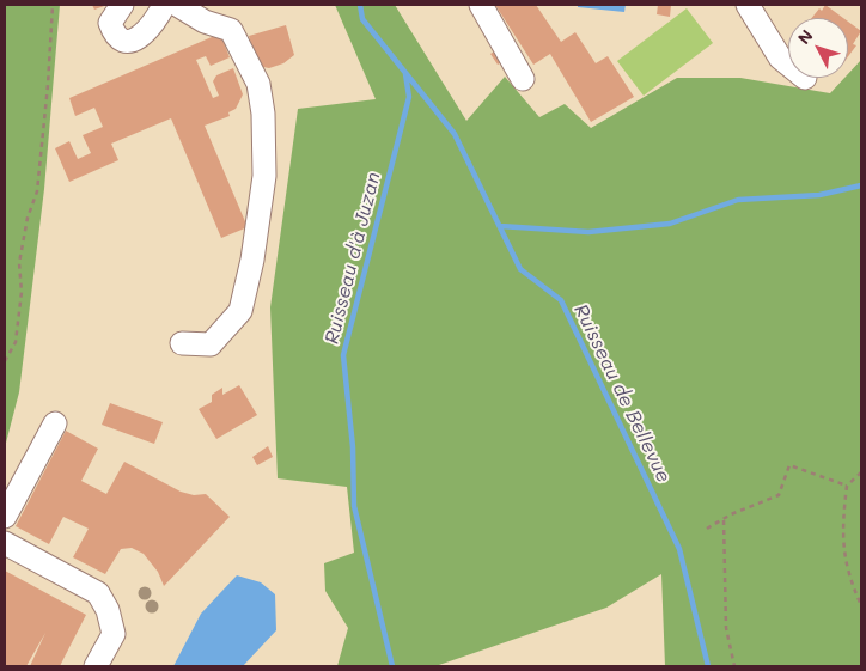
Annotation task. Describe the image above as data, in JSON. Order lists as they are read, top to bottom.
{
  "water": ["Ruisseau d'à Juzan", "Ruisseau de Bellevue"],
  "north": "top left"
}
